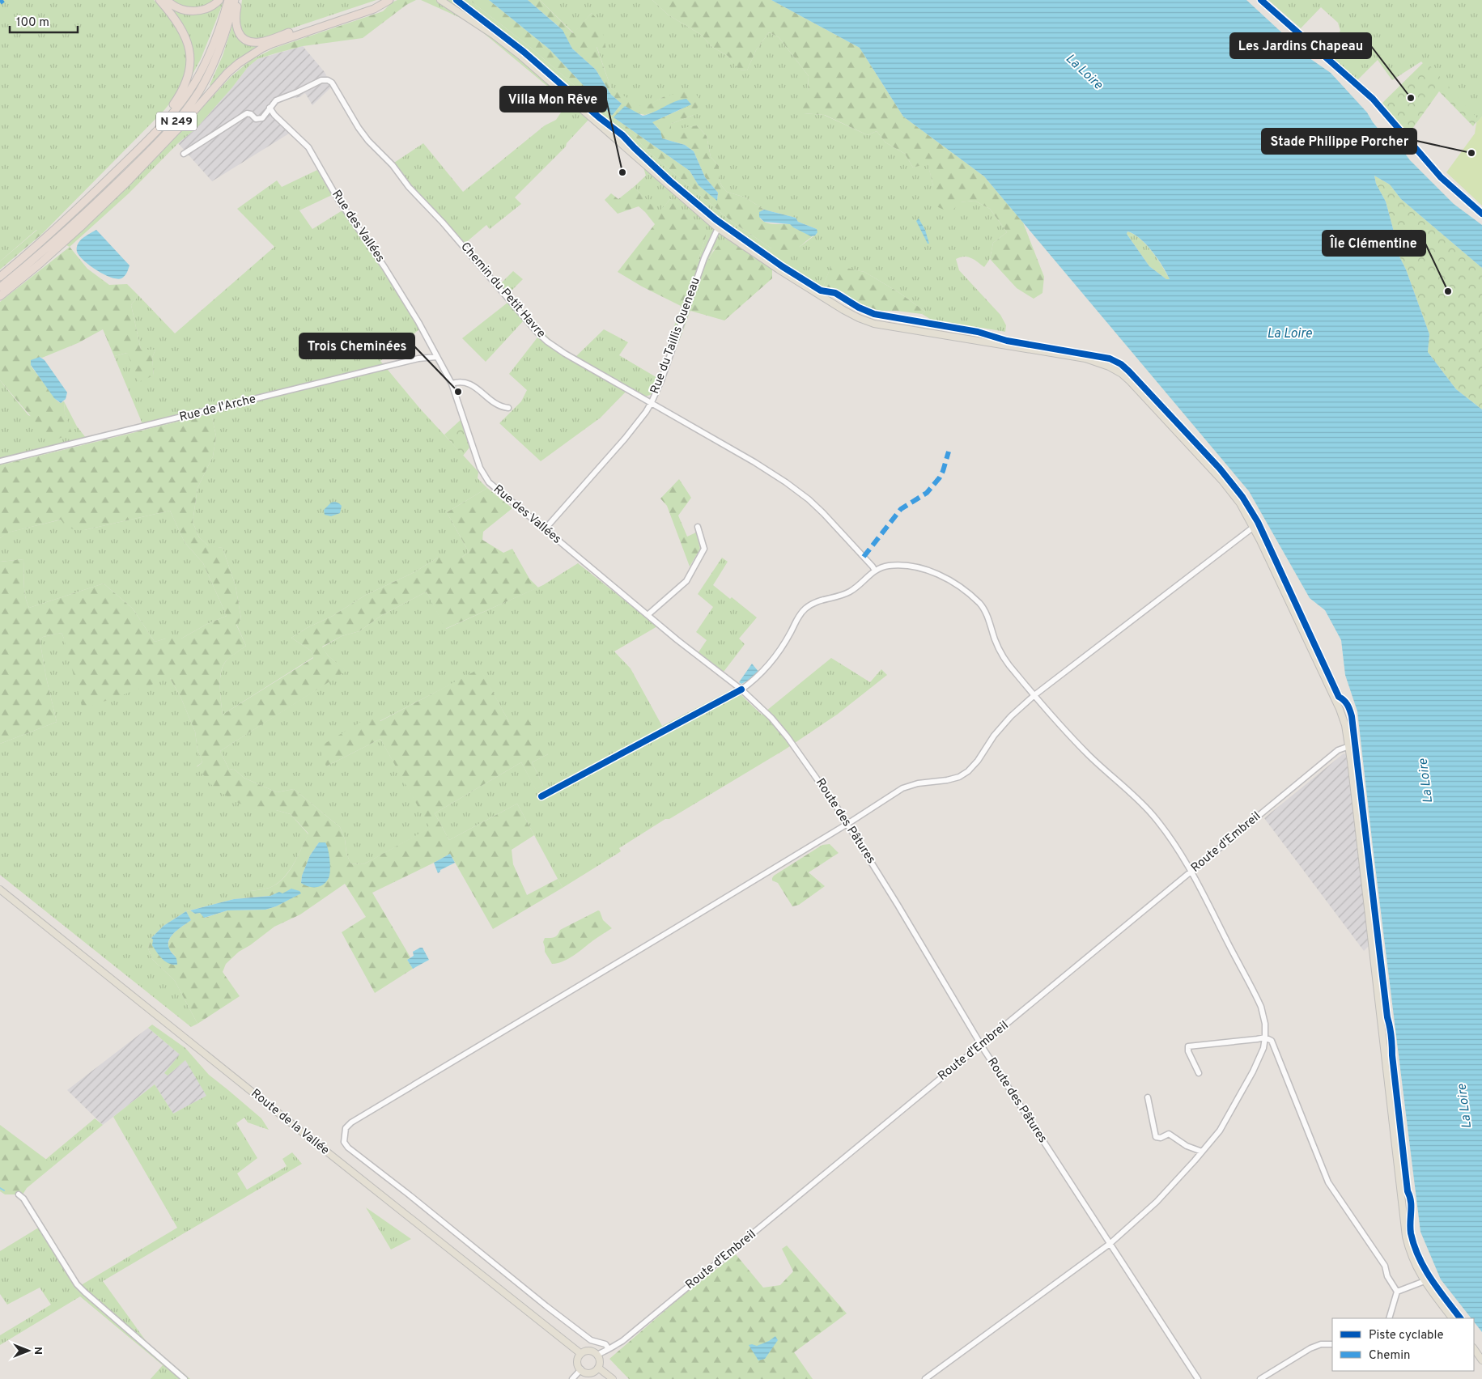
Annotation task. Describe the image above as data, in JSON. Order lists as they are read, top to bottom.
{
  "streets": {
    "highway": ["N 249"],
    "main road": ["Route de la Vallée"],
    "street": [
      "Rue des Vallées",
      "Chemin du Petit Havre",
      "Rue du Taillis Queneau",
      "Rue de l'Arche",
      "Route des Pâtures",
      "Route d'Embreil"
    ]
  },
  "crossings": [
    ["Rue des Vallées", "Chemin du Petit Havre"],
    ["Rue des Vallées", "Rue du Taillis Queneau"],
    ["Rue des Vallées", "Rue de l'Arche"],
    ["Rue des Vallées", "Route des Pâtures"],
    ["Chemin du Petit Havre", "Rue du Taillis Queneau"],
    ["Route des Pâtures", "Route d'Embreil"],
    ["Route d'Embreil", "Route de la Vallée"]
  ],
  "water": ["La Loire"],
  "places": [
    "Les Jardins Chapeau",
    "Stade Philippe Porcher",
    "Villa Mon Rêve",
    "Île Clémentine",
    "Trois Cheminées"
  ],
  "legend": ["Piste cyclable", "Chemin"],
  "scale_bar": "100 m",
  "north": "right"
}
